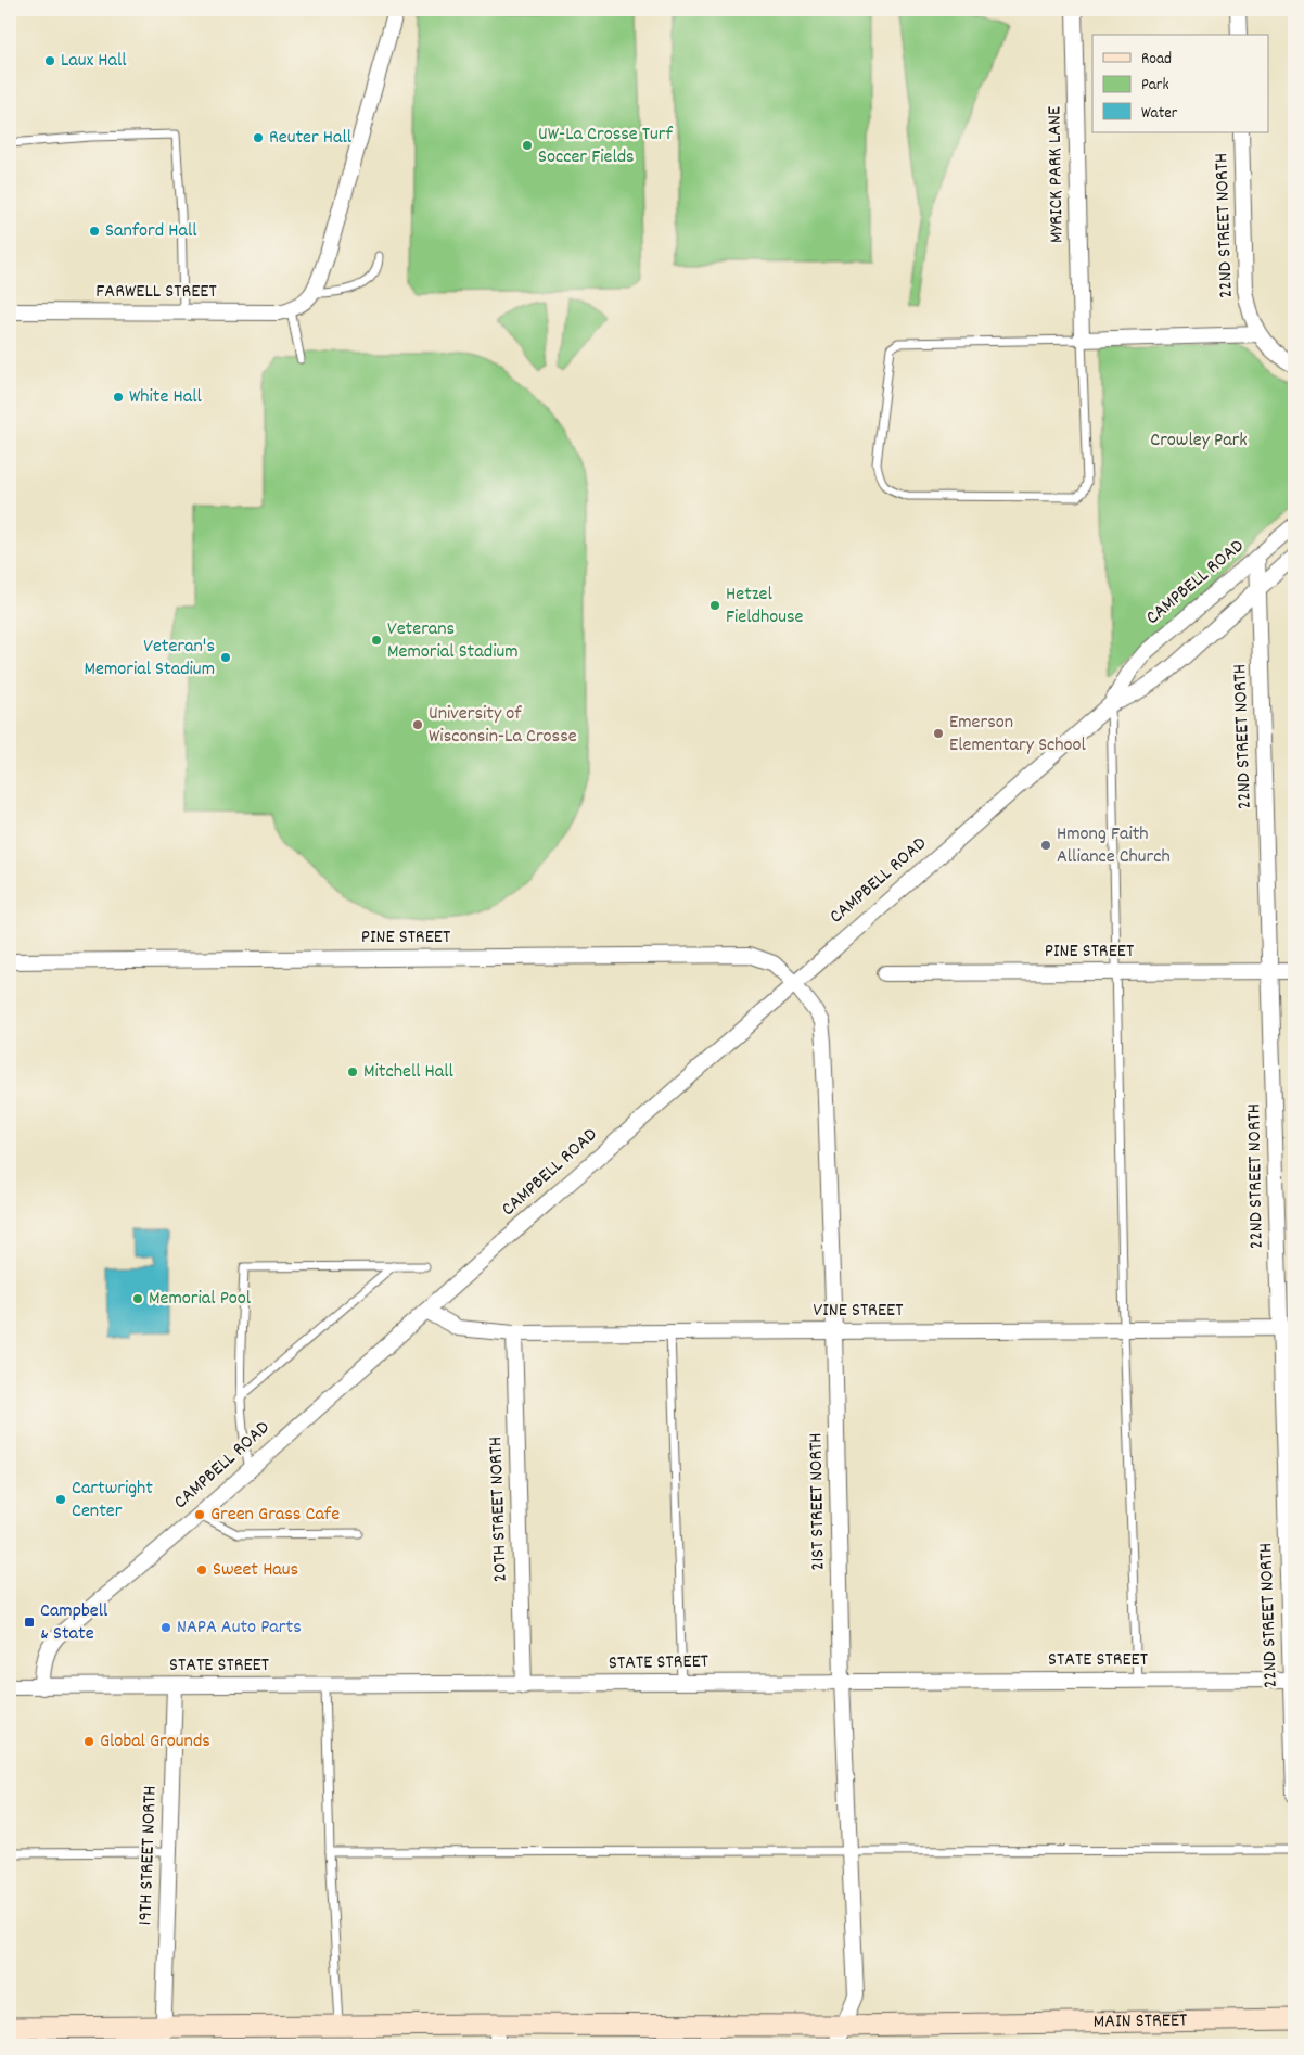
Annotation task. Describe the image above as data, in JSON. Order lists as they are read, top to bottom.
{
  "streets": {
    "street": [
      "MYRICK PARK LANE",
      "22ND STREET NORTH",
      "FARWELL STREET",
      "CAMPBELL ROAD",
      "PINE STREET",
      "VINE STREET",
      "21ST STREET NORTH",
      "20TH STREET NORTH",
      "STATE STREET",
      "19TH STREET NORTH",
      "MAIN STREET"
    ]
  },
  "crossings": [
    ["22ND STREET NORTH", "CAMPBELL ROAD"],
    ["22ND STREET NORTH", "PINE STREET"],
    ["22ND STREET NORTH", "VINE STREET"],
    ["22ND STREET NORTH", "STATE STREET"],
    ["CAMPBELL ROAD", "PINE STREET"],
    ["CAMPBELL ROAD", "VINE STREET"],
    ["CAMPBELL ROAD", "21ST STREET NORTH"],
    ["CAMPBELL ROAD", "STATE STREET"],
    ["PINE STREET", "21ST STREET NORTH"],
    ["VINE STREET", "21ST STREET NORTH"],
    ["VINE STREET", "20TH STREET NORTH"],
    ["21ST STREET NORTH", "STATE STREET"],
    ["21ST STREET NORTH", "MAIN STREET"],
    ["20TH STREET NORTH", "STATE STREET"],
    ["STATE STREET", "19TH STREET NORTH"],
    ["19TH STREET NORTH", "MAIN STREET"]
  ],
  "parks": ["Crowley Park"],
  "places": {
    "other": [
      "Laux Hall",
      "Reuter Hall",
      "UW-La Crosse Turf Soccer Fields",
      "Sanford Hall",
      "White Hall",
      "Hetzel Fieldhouse",
      "Veterans Memorial Stadium",
      "Veteran's Memorial Stadium",
      "University of Wisconsin-La Crosse",
      "Emerson Elementary School",
      "Hmong Faith Alliance Church",
      "Mitchell Hall",
      "Memorial Pool",
      "Cartwright Center",
      "Green Grass Cafe",
      "Sweet Haus",
      "NAPA Auto Parts",
      "Global Grounds"
    ],
    "transit": ["Campbell & State"]
  },
  "legend": ["Road", "Park", "Water"]
}
